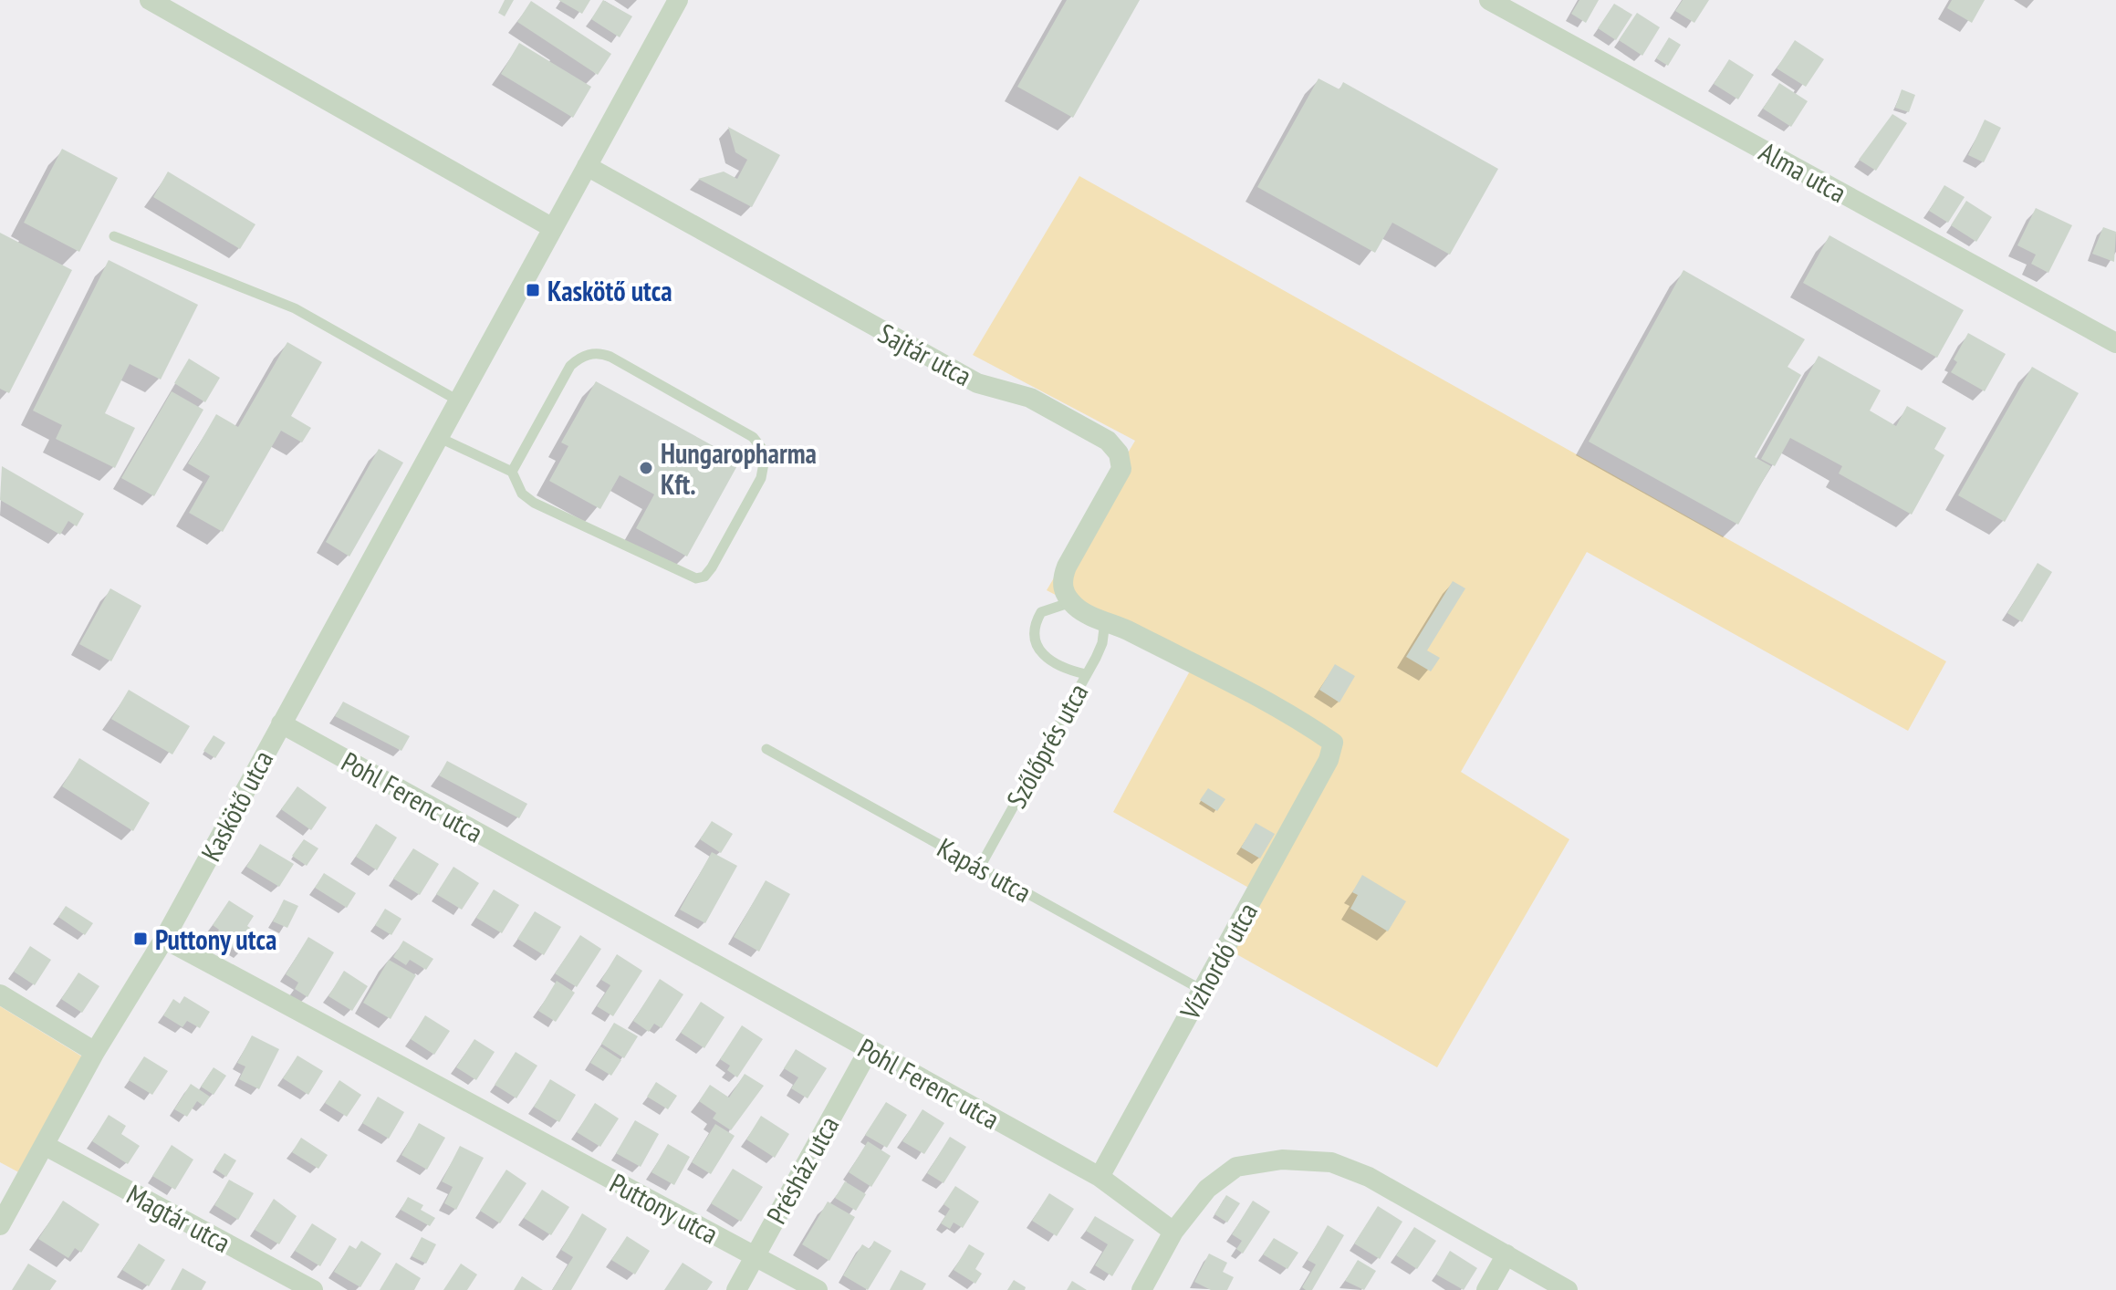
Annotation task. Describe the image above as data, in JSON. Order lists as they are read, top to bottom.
{
  "streets": {
    "street": [
      "Alma utca",
      "Sajtár utca",
      "Pohl Ferenc utca",
      "Kaskötő utca",
      "Vízhordó utca",
      "Présház utca",
      "Puttony utca",
      "Magtár utca"
    ],
    "lane": ["Szőlőprés utca", "Kapás utca"]
  },
  "crossings": [
    ["Sajtár utca", "Szőlőprés utca"],
    ["Sajtár utca", "Kaskötő utca"],
    ["Sajtár utca", "Vízhordó utca"],
    ["Szőlőprés utca", "Kapás utca"],
    ["Szőlőprés utca", "Vízhordó utca"],
    ["Pohl Ferenc utca", "Kaskötő utca"],
    ["Pohl Ferenc utca", "Vízhordó utca"],
    ["Pohl Ferenc utca", "Présház utca"],
    ["Kaskötő utca", "Puttony utca"],
    ["Kaskötő utca", "Magtár utca"],
    ["Kapás utca", "Vízhordó utca"],
    ["Présház utca", "Puttony utca"]
  ],
  "places": {
    "transit": ["Kaskötő utca", "Puttony utca"],
    "other": ["Hungaropharma Kft."]
  }
}
